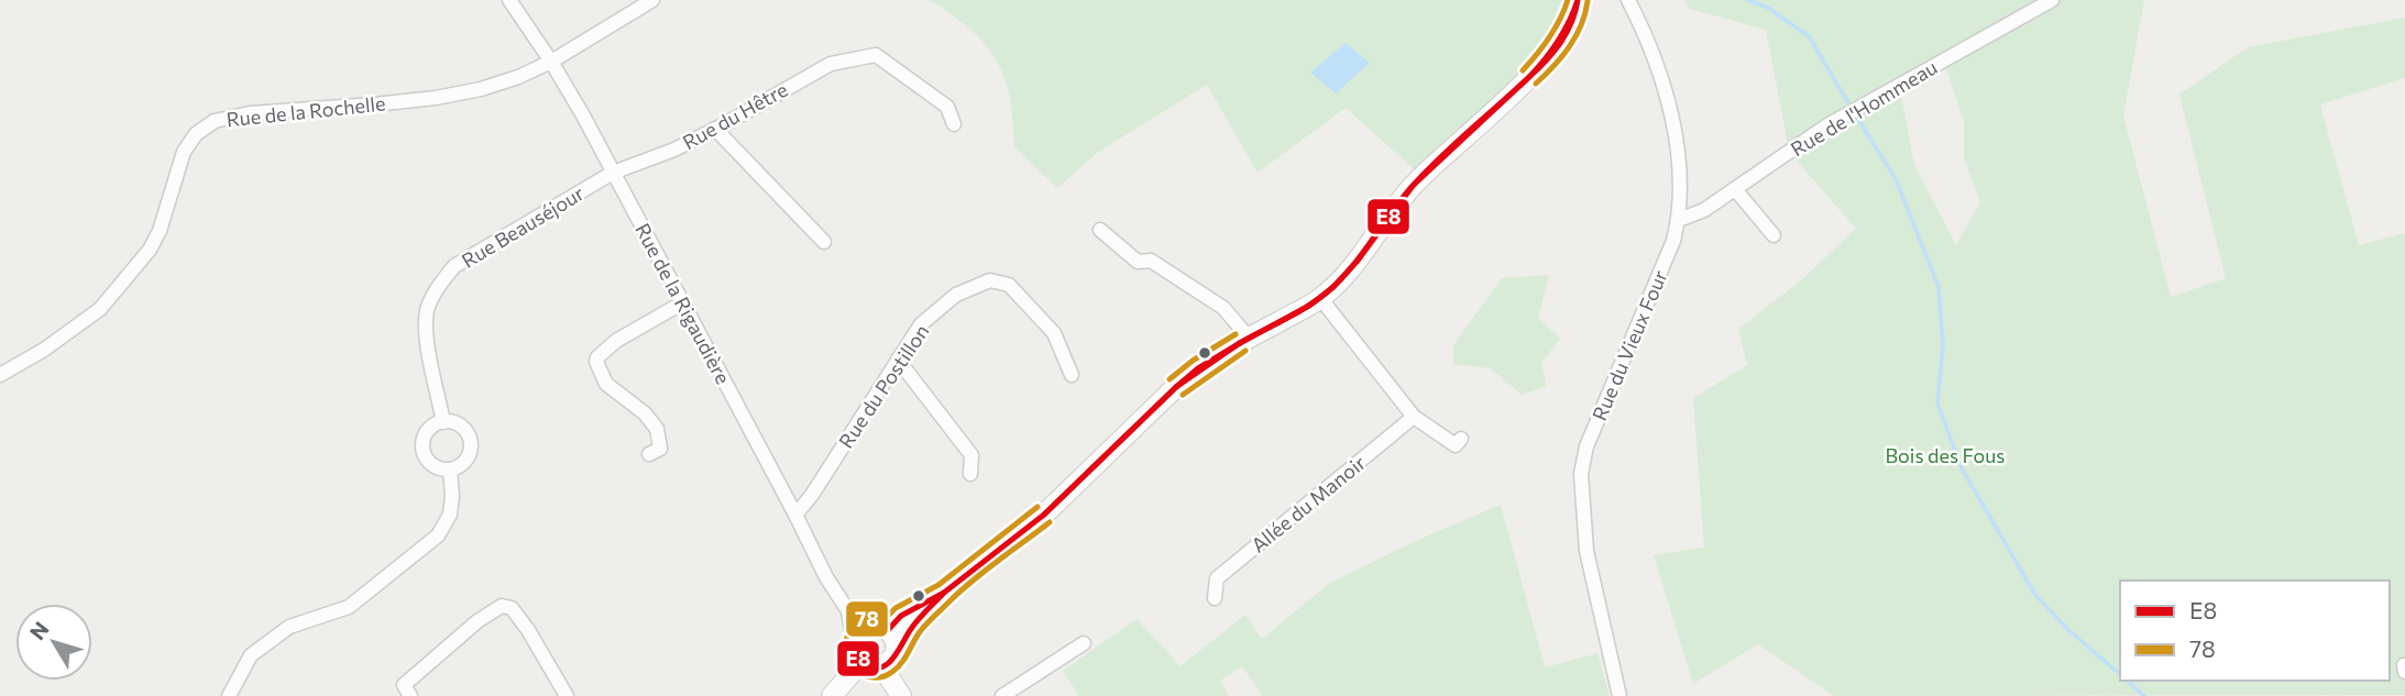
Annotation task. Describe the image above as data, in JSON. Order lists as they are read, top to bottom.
{
  "streets": {
    "street": [
      "Rue de l'Hommeau",
      "Rue de la Rochelle",
      "Rue du Hêtre",
      "Rue Beauséjour",
      "Rue de la Rigaudière",
      "Rue du Vieux Four",
      "Rue du Postillon",
      "Allée du Manoir"
    ]
  },
  "crossings": [
    ["Rue de l'Hommeau", "Rue du Vieux Four"],
    ["Rue de la Rochelle", "Rue de la Rigaudière"],
    ["Rue du Hêtre", "Rue Beauséjour"],
    ["Rue du Hêtre", "Rue de la Rigaudière"],
    ["Rue Beauséjour", "Rue de la Rigaudière"],
    ["Rue de la Rigaudière", "Rue du Postillon"]
  ],
  "parks": ["Bois des Fous"],
  "lines": ["transit line E8", "transit line 78"],
  "legend": ["E8", "78"],
  "north": "top left"
}
